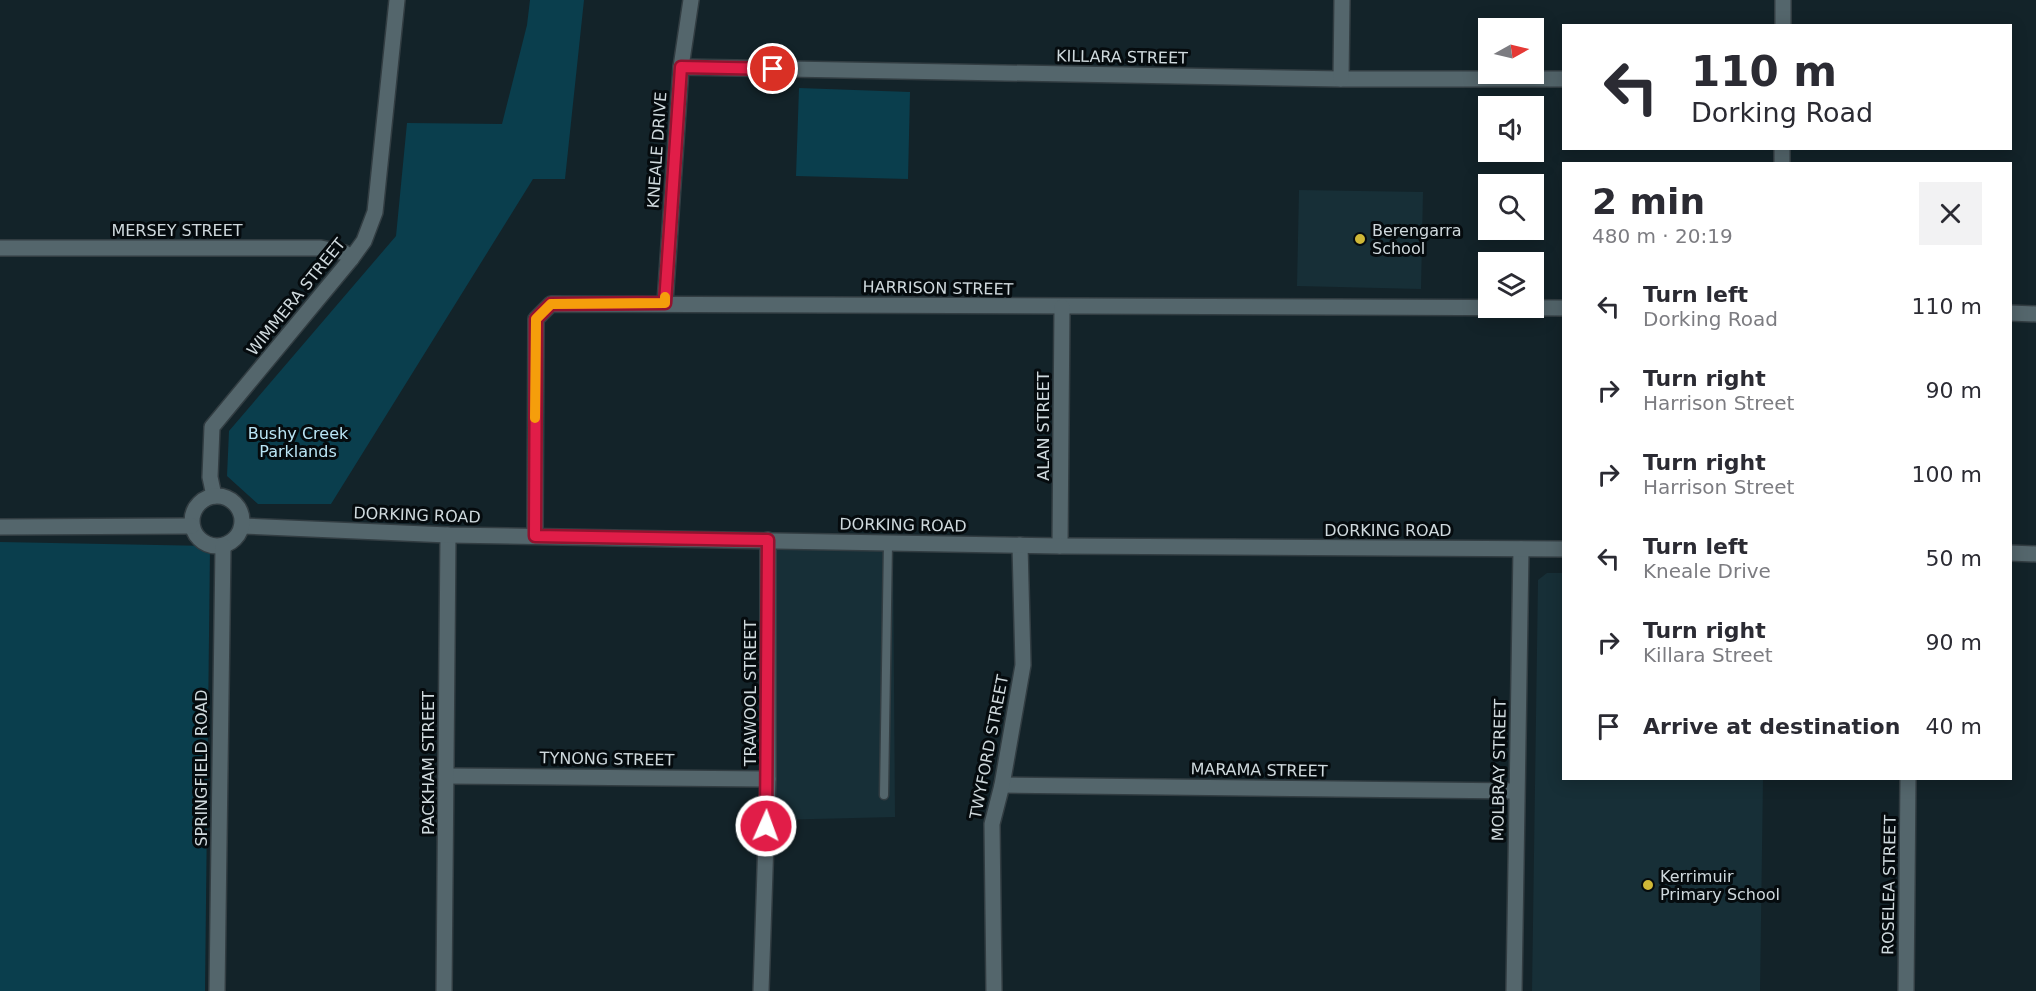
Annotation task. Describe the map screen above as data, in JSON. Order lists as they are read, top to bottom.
{
  "streets": {
    "street": [
      "KILLARA STREET",
      "KNEALE DRIVE",
      "MERSEY STREET",
      "HARRISON STREET",
      "WIMMERA STREET",
      "ALAN STREET",
      "DORKING ROAD",
      "TRAWOOL STREET",
      "TWYFORD STREET",
      "TYNONG STREET",
      "PACKHAM STREET",
      "SPRINGFIELD ROAD",
      "MARAMA STREET",
      "MOLBRAY STREET",
      "ROSELEA STREET"
    ]
  },
  "crossings": [
    ["KILLARA STREET", "KNEALE DRIVE"],
    ["KNEALE DRIVE", "HARRISON STREET"],
    ["MERSEY STREET", "WIMMERA STREET"],
    ["HARRISON STREET", "ALAN STREET"],
    ["HARRISON STREET", "DORKING ROAD"],
    ["WIMMERA STREET", "DORKING ROAD"],
    ["WIMMERA STREET", "SPRINGFIELD ROAD"],
    ["ALAN STREET", "DORKING ROAD"],
    ["DORKING ROAD", "TRAWOOL STREET"],
    ["DORKING ROAD", "TWYFORD STREET"],
    ["DORKING ROAD", "PACKHAM STREET"],
    ["DORKING ROAD", "SPRINGFIELD ROAD"],
    ["DORKING ROAD", "MOLBRAY STREET"],
    ["TRAWOOL STREET", "TYNONG STREET"],
    ["TWYFORD STREET", "MARAMA STREET"],
    ["TYNONG STREET", "PACKHAM STREET"],
    ["MARAMA STREET", "MOLBRAY STREET"]
  ],
  "parks": ["Bushy Creek Parklands"],
  "places": ["Berengarra School", "Kerrimuir Primary School"],
  "north": "right",
  "page": {
    "turn": ["110 m", "Dorking Road"],
    "heading": ["2 min", "480 m · 20:19"],
    "list": [
      {
        "name": "Turn left",
        "note": "Dorking Road",
        "value": "110 m"
      },
      {
        "name": "Turn right",
        "note": "Harrison Street",
        "value": "90 m"
      },
      {
        "name": "Turn right",
        "note": "Harrison Street",
        "value": "100 m"
      },
      {
        "name": "Turn left",
        "note": "Kneale Drive",
        "value": "50 m"
      },
      {
        "name": "Turn right",
        "note": "Killara Street",
        "value": "90 m"
      },
      {
        "name": "Arrive at destination",
        "value": "40 m"
      }
    ]
  }
}
